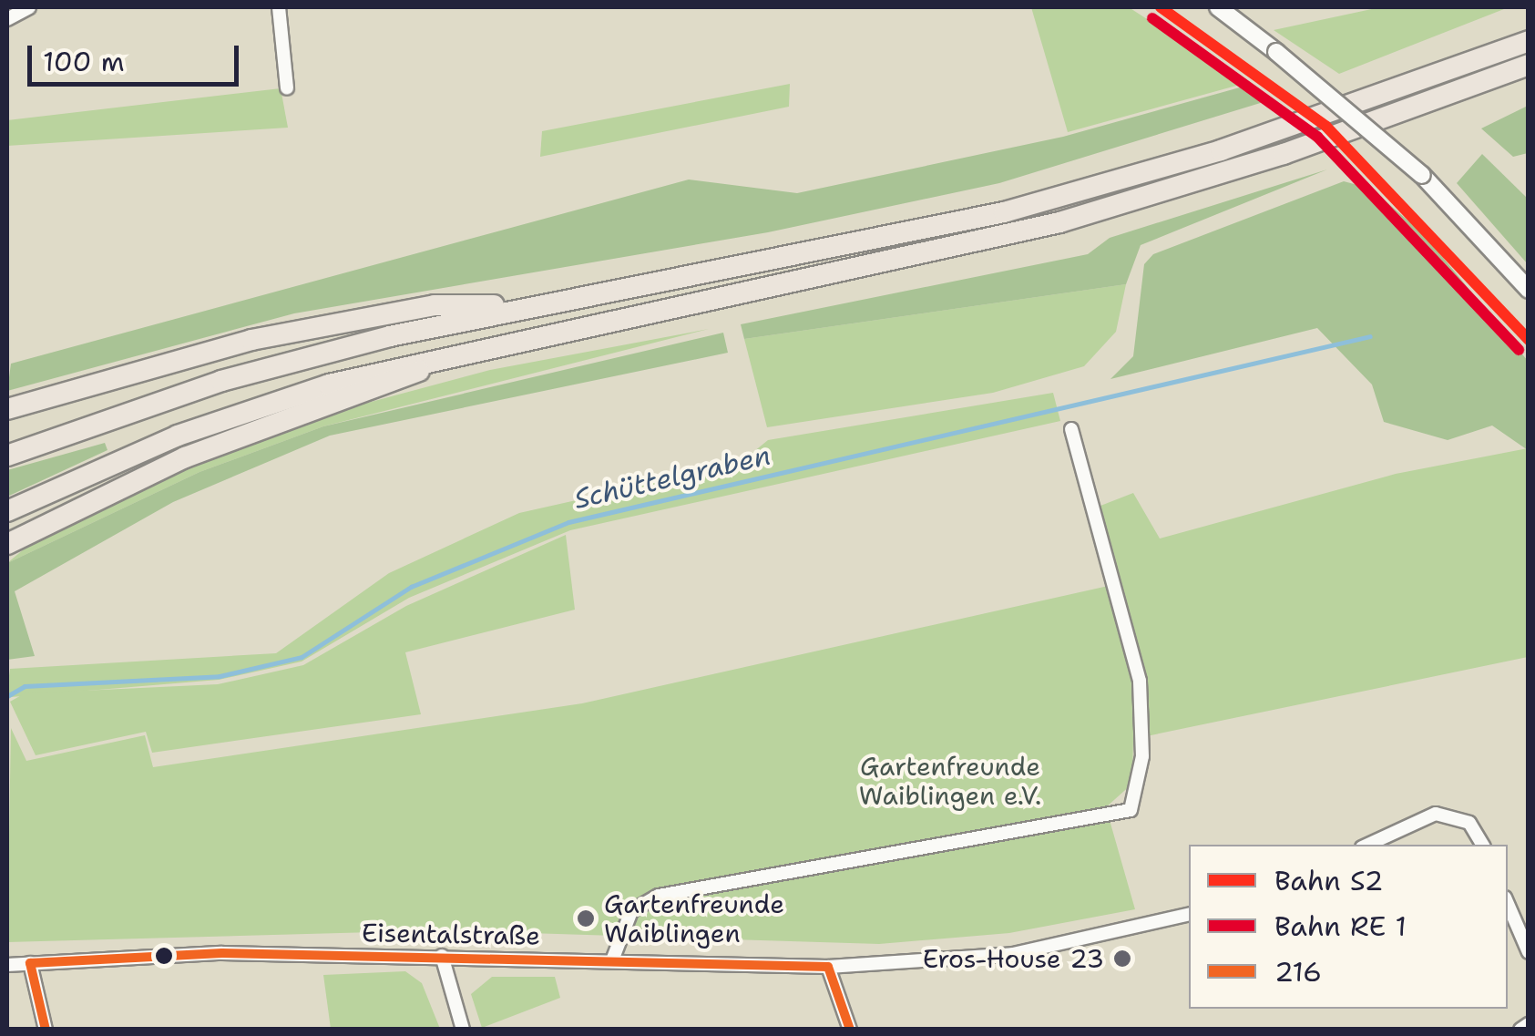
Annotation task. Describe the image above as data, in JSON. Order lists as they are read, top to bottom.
{
  "streets": {
    "street": ["Eisentalstraße"]
  },
  "water": ["Schüttelgraben"],
  "parks": ["Gartenfreunde Waiblingen e.V."],
  "places": ["Gartenfreunde Waiblingen", "Eros-House 23"],
  "lines": ["rail line S2", "transit line 216"],
  "legend": ["Bahn S2", "Bahn RE 1", "216"],
  "scale_bar": "100 m"
}
